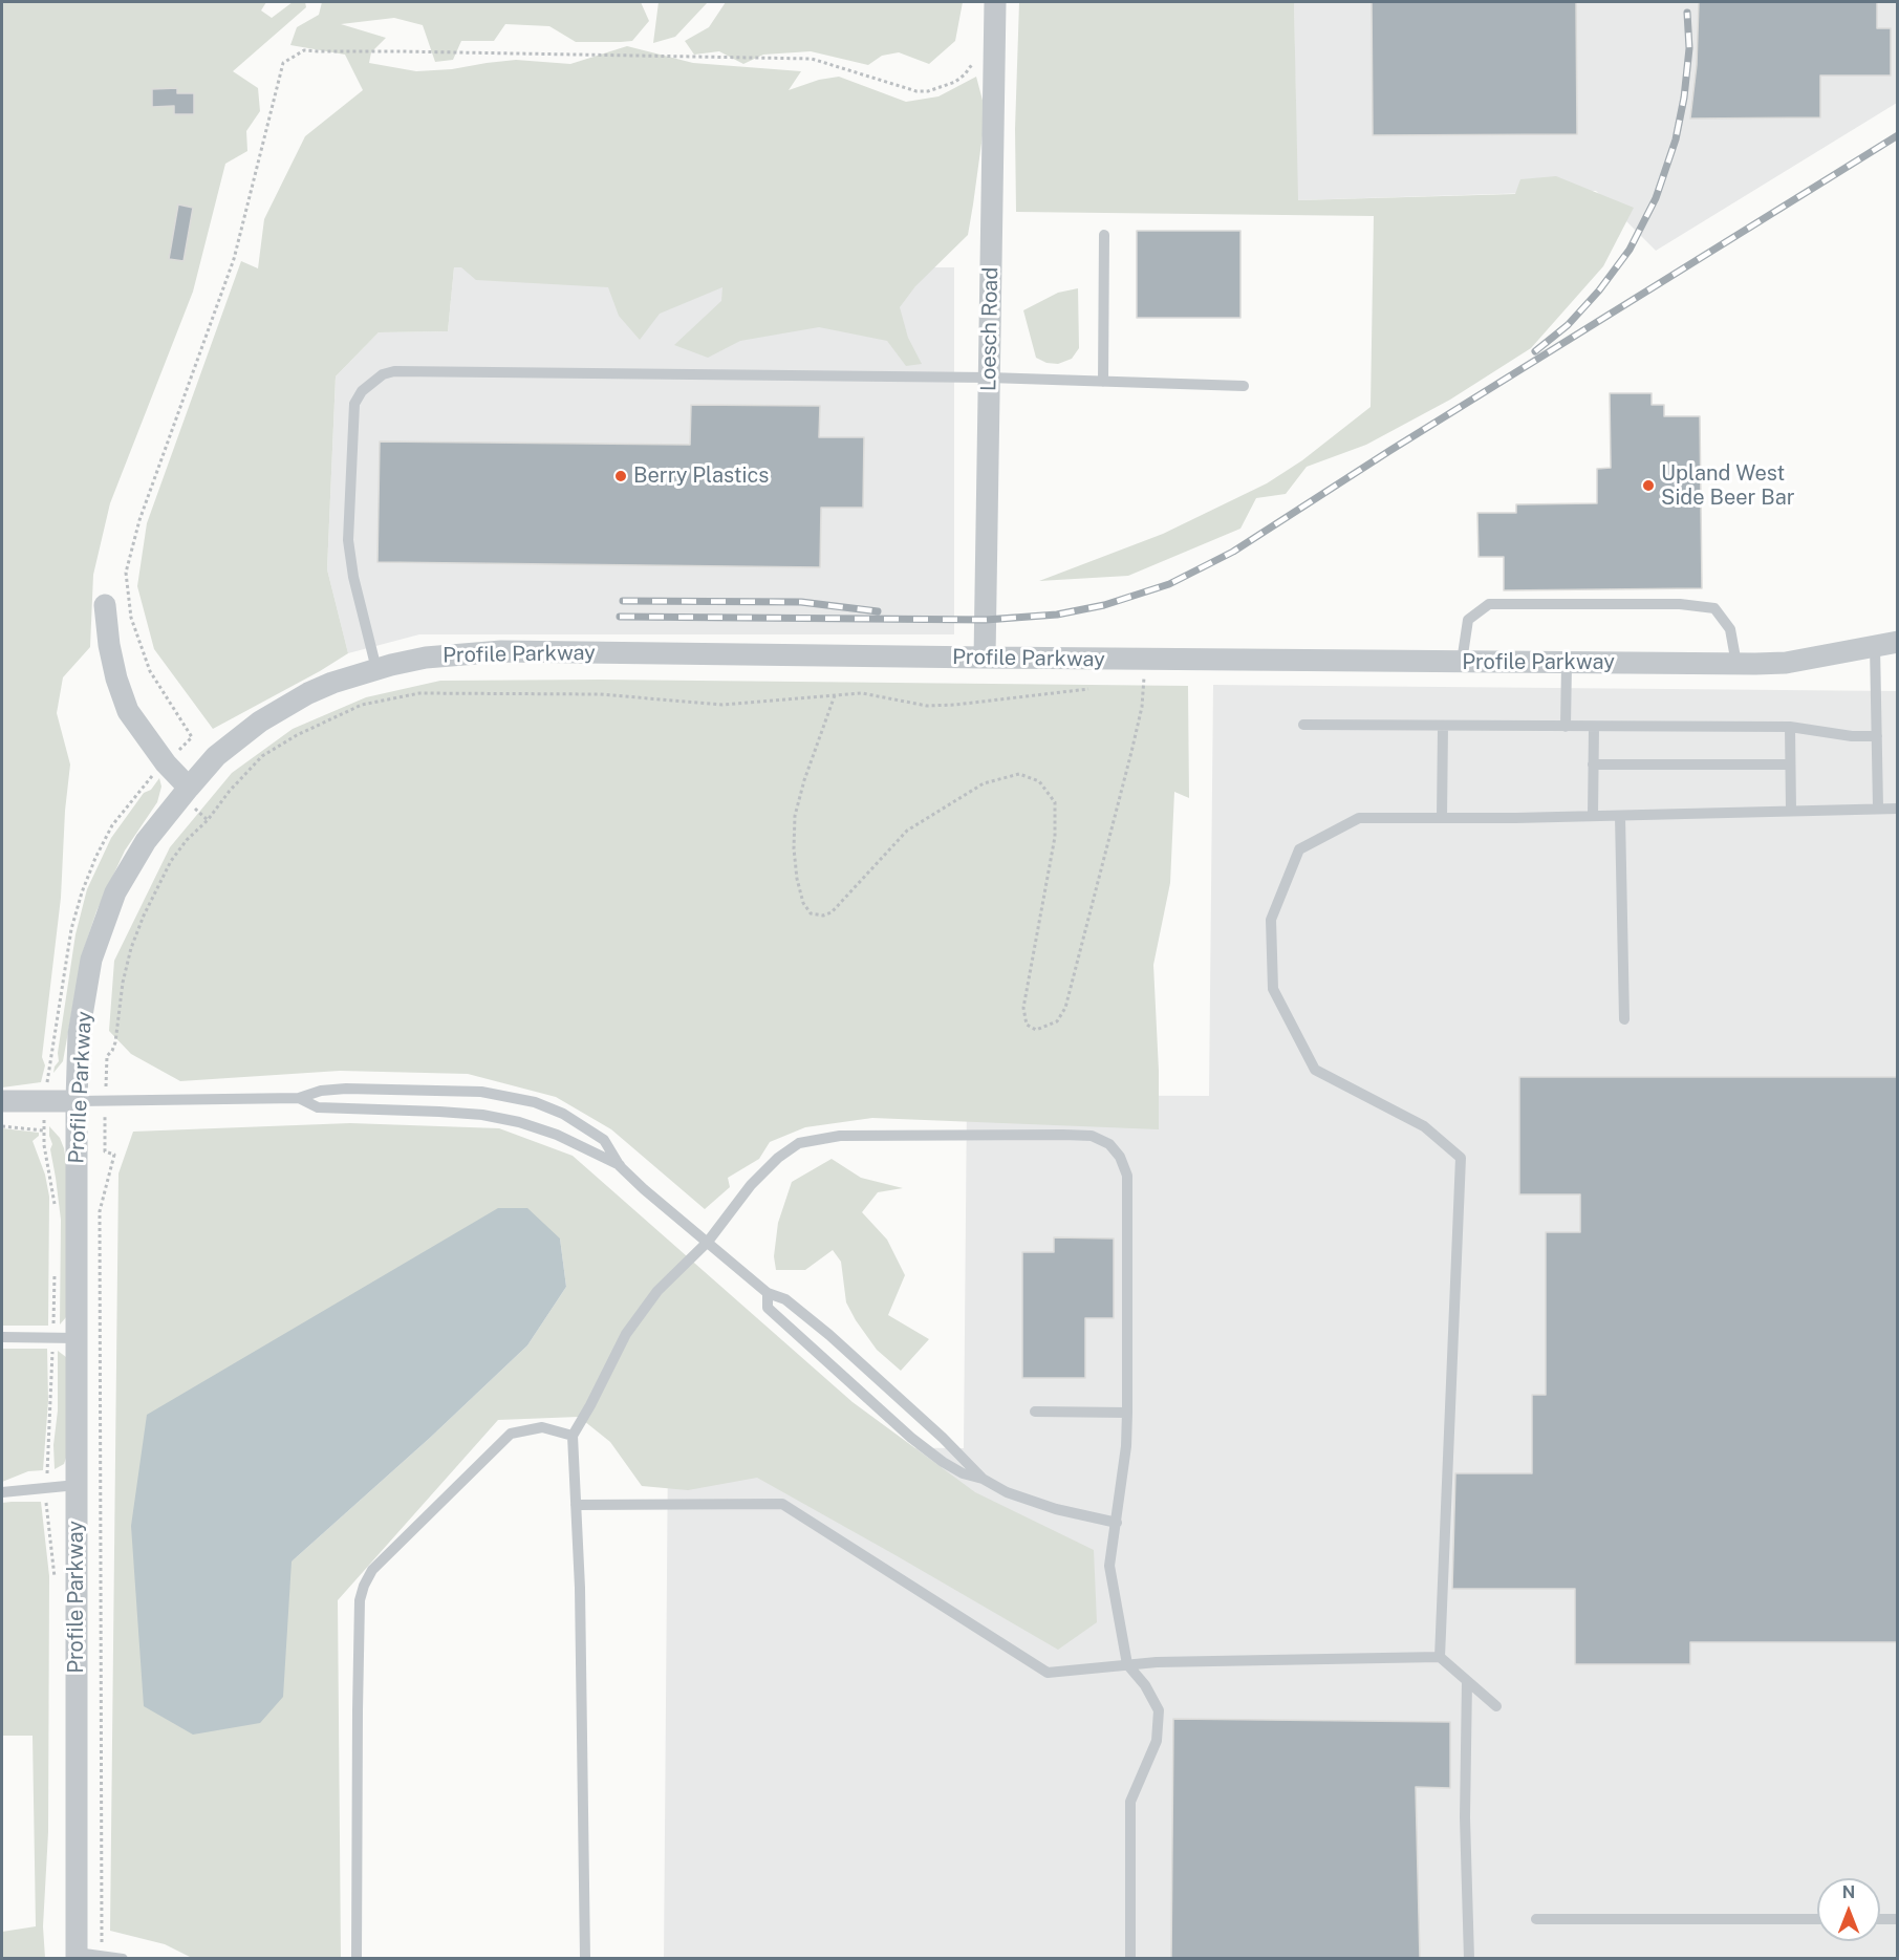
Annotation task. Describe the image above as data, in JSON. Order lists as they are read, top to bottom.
{
  "streets": {
    "street": ["Loesch Road", "Profile Parkway"]
  },
  "crossings": [
    ["Loesch Road", "Profile Parkway"]
  ],
  "places": ["Berry Plastics", "Upland West Side Beer Bar"],
  "north": "top"
}
